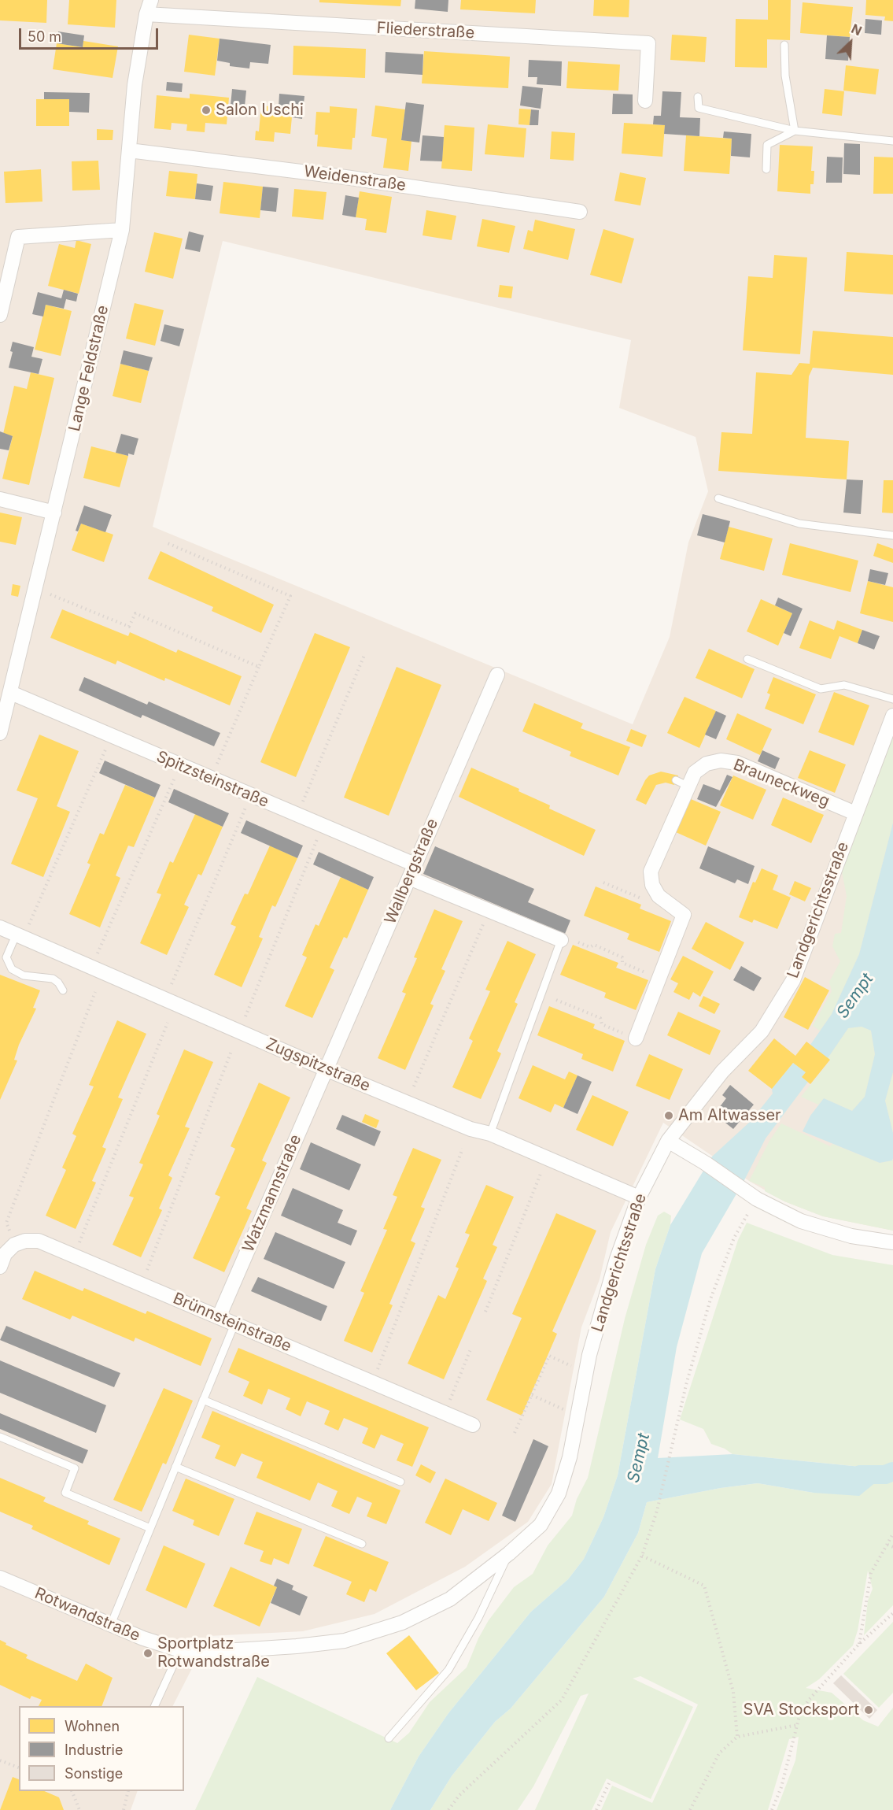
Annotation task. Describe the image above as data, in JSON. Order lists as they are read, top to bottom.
{
  "streets": {
    "street": [
      "Fliederstraße",
      "Weidenstraße",
      "Lange Feldstraße",
      "Spitzsteinstraße",
      "Brauneckweg",
      "Wallbergstraße",
      "Landgerichtsstraße",
      "Zugspitzstraße",
      "Watzmannstraße",
      "Brünnsteinstraße",
      "Rotwandstraße"
    ]
  },
  "crossings": [
    ["Fliederstraße", "Lange Feldstraße"],
    ["Weidenstraße", "Lange Feldstraße"],
    ["Lange Feldstraße", "Spitzsteinstraße"],
    ["Spitzsteinstraße", "Wallbergstraße"],
    ["Brauneckweg", "Landgerichtsstraße"],
    ["Wallbergstraße", "Zugspitzstraße"],
    ["Wallbergstraße", "Watzmannstraße"],
    ["Landgerichtsstraße", "Zugspitzstraße"],
    ["Landgerichtsstraße", "Rotwandstraße"],
    ["Zugspitzstraße", "Watzmannstraße"],
    ["Watzmannstraße", "Brünnsteinstraße"]
  ],
  "water": ["Sempt"],
  "places": [
    "Salon Uschi",
    "Am Altwasser",
    "Sportplatz Rotwandstraße",
    "SVA Stocksport"
  ],
  "legend": ["Wohnen", "Industrie", "Sonstige"],
  "scale_bar": "50 m",
  "north": "top right"
}
